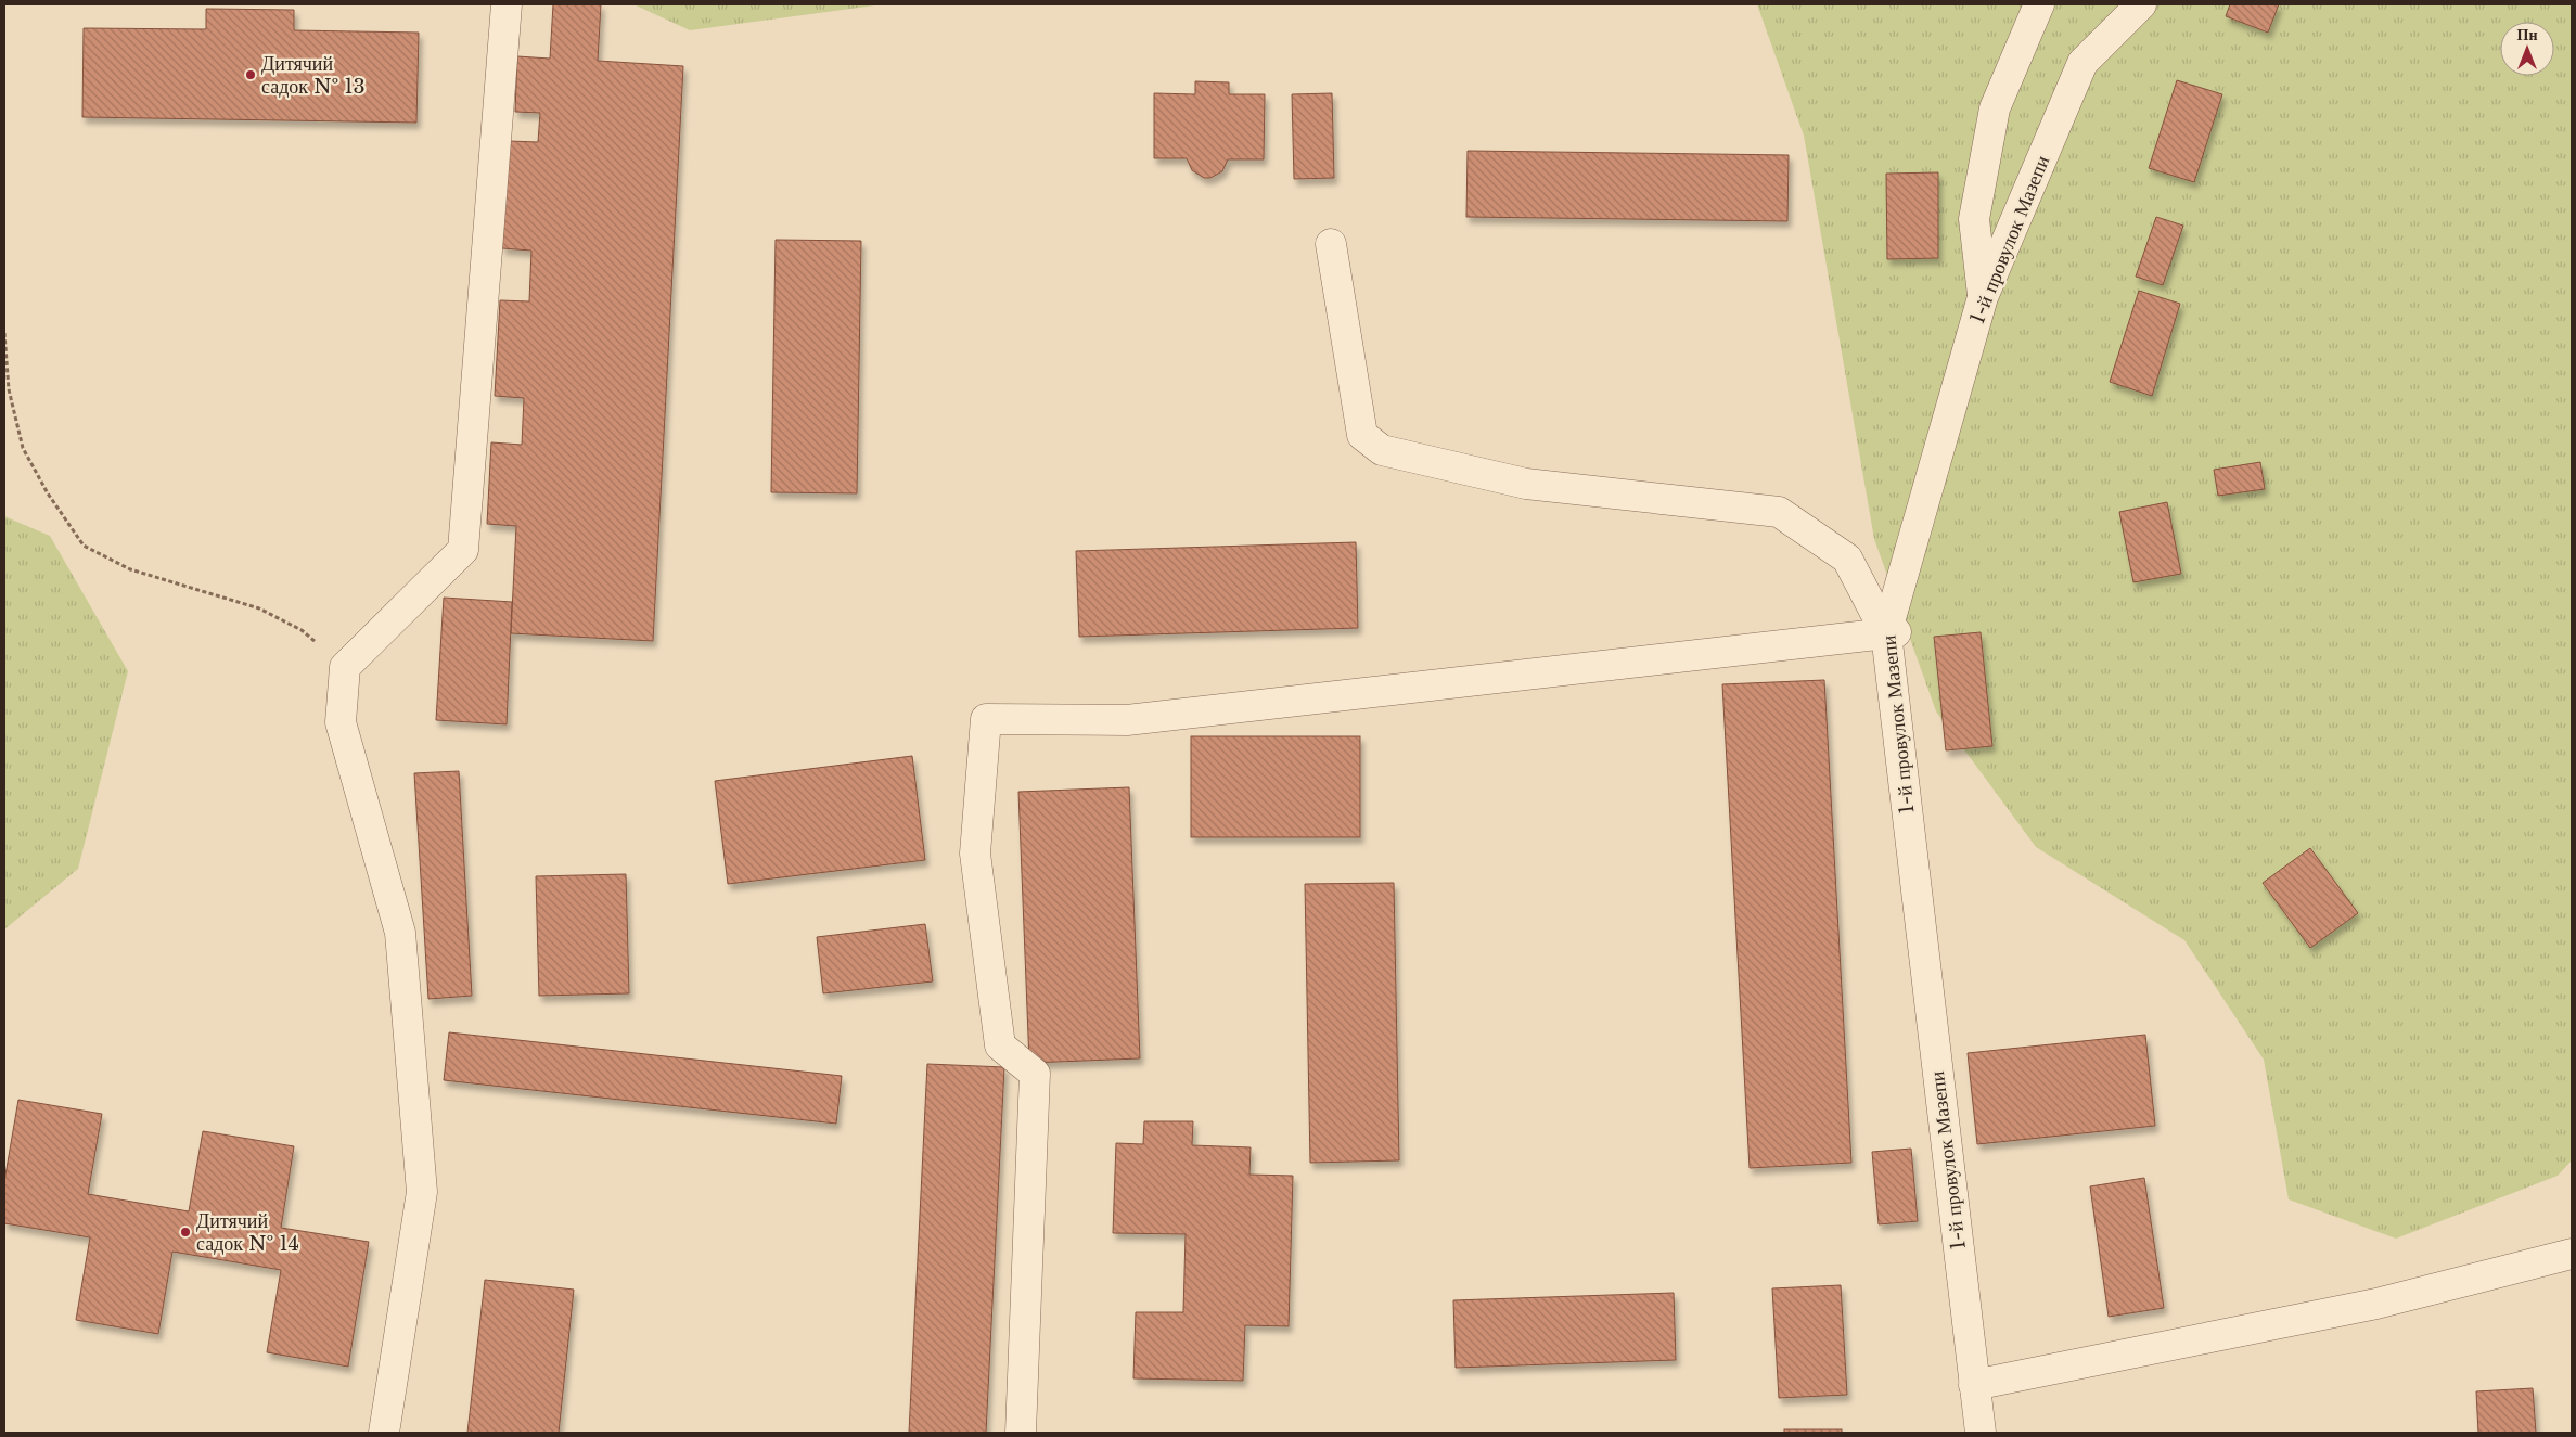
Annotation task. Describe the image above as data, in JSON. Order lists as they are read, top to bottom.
{
  "streets": {
    "street": ["1-й провулок Мазепи"]
  },
  "places": ["Дитячий садок № 13", "Дитячий садок № 14"],
  "north": "top"
}
